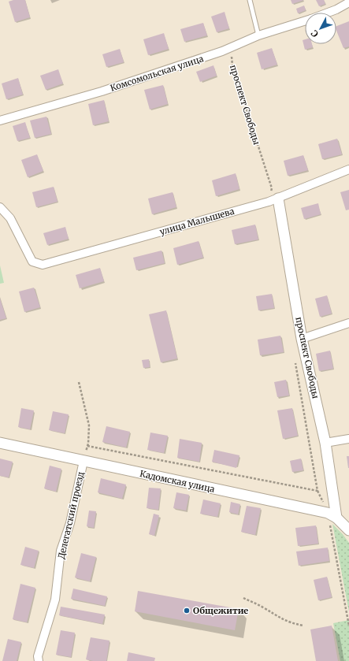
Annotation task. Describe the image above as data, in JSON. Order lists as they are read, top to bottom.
{
  "streets": {
    "street": [
      "Комсомольская улица",
      "проспект Свободы",
      "улица Малышева",
      "Кадомская улица",
      "Делегатский проезд"
    ]
  },
  "crossings": [
    ["Комсомольская улица", "проспект Свободы"],
    ["проспект Свободы", "улица Малышева"],
    ["проспект Свободы", "Кадомская улица"],
    ["Кадомская улица", "Делегатский проезд"]
  ],
  "places": ["Общежитие"],
  "north": "bottom left"
}
